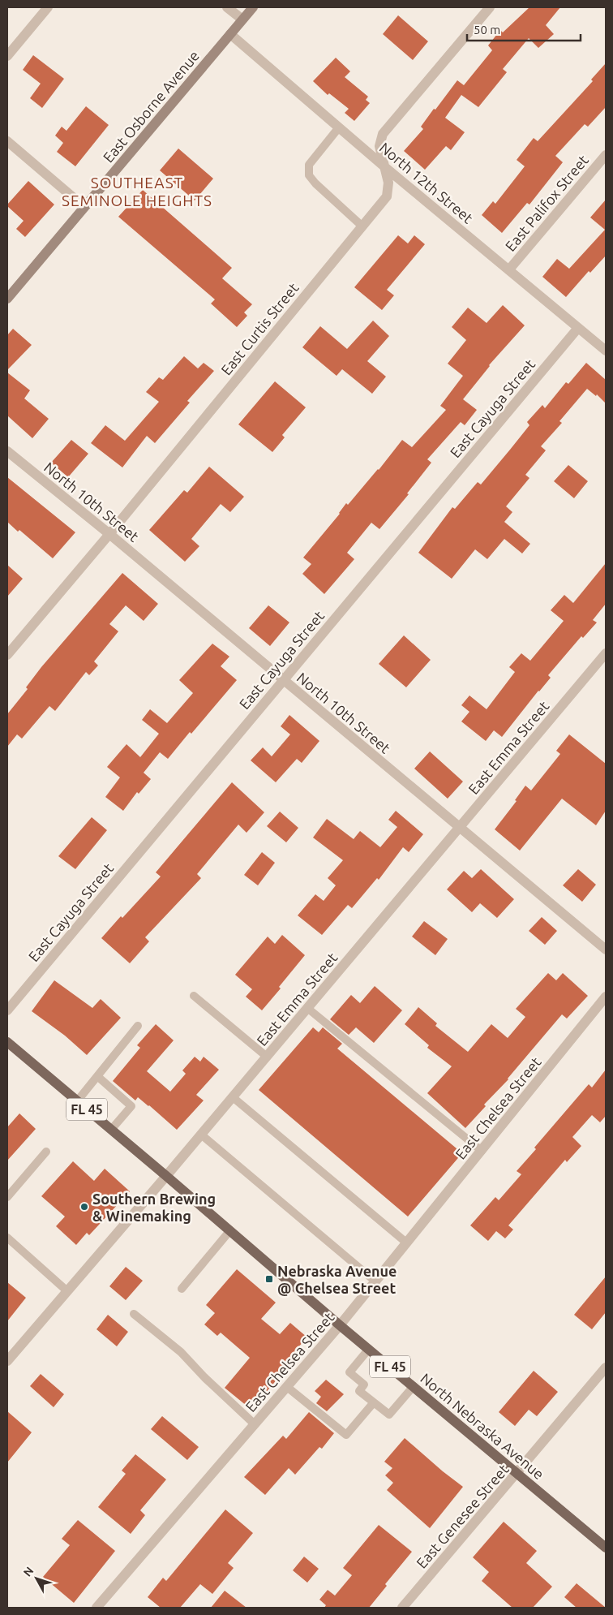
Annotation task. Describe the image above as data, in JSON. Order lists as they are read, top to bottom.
{
  "streets": {
    "main road": ["FL 45", "North Nebraska Avenue"],
    "street": [
      "East Osborne Avenue",
      "North 12th Street",
      "East Palifox Street",
      "East Curtis Street",
      "East Cayuga Street",
      "North 10th Street",
      "East Emma Street",
      "East Chelsea Street",
      "East Genesee Street"
    ]
  },
  "crossings": [
    ["East Osborne Avenue", "North 12th Street"],
    ["North 12th Street", "East Palifox Street"],
    ["North 12th Street", "East Curtis Street"],
    ["North 12th Street", "East Cayuga Street"],
    ["East Curtis Street", "North 10th Street"],
    ["East Cayuga Street", "North 10th Street"],
    ["North 10th Street", "East Emma Street"],
    ["East Emma Street", "North Nebraska Avenue"],
    ["East Chelsea Street", "North Nebraska Avenue"],
    ["North Nebraska Avenue", "East Genesee Street"]
  ],
  "districts": ["SOUTHEAST SEMINOLE HEIGHTS"],
  "places": {
    "other": ["Southern Brewing & Winemaking"],
    "transit": ["Nebraska Avenue @ Chelsea Street"]
  },
  "scale_bar": "50 m",
  "north": "top left"
}
